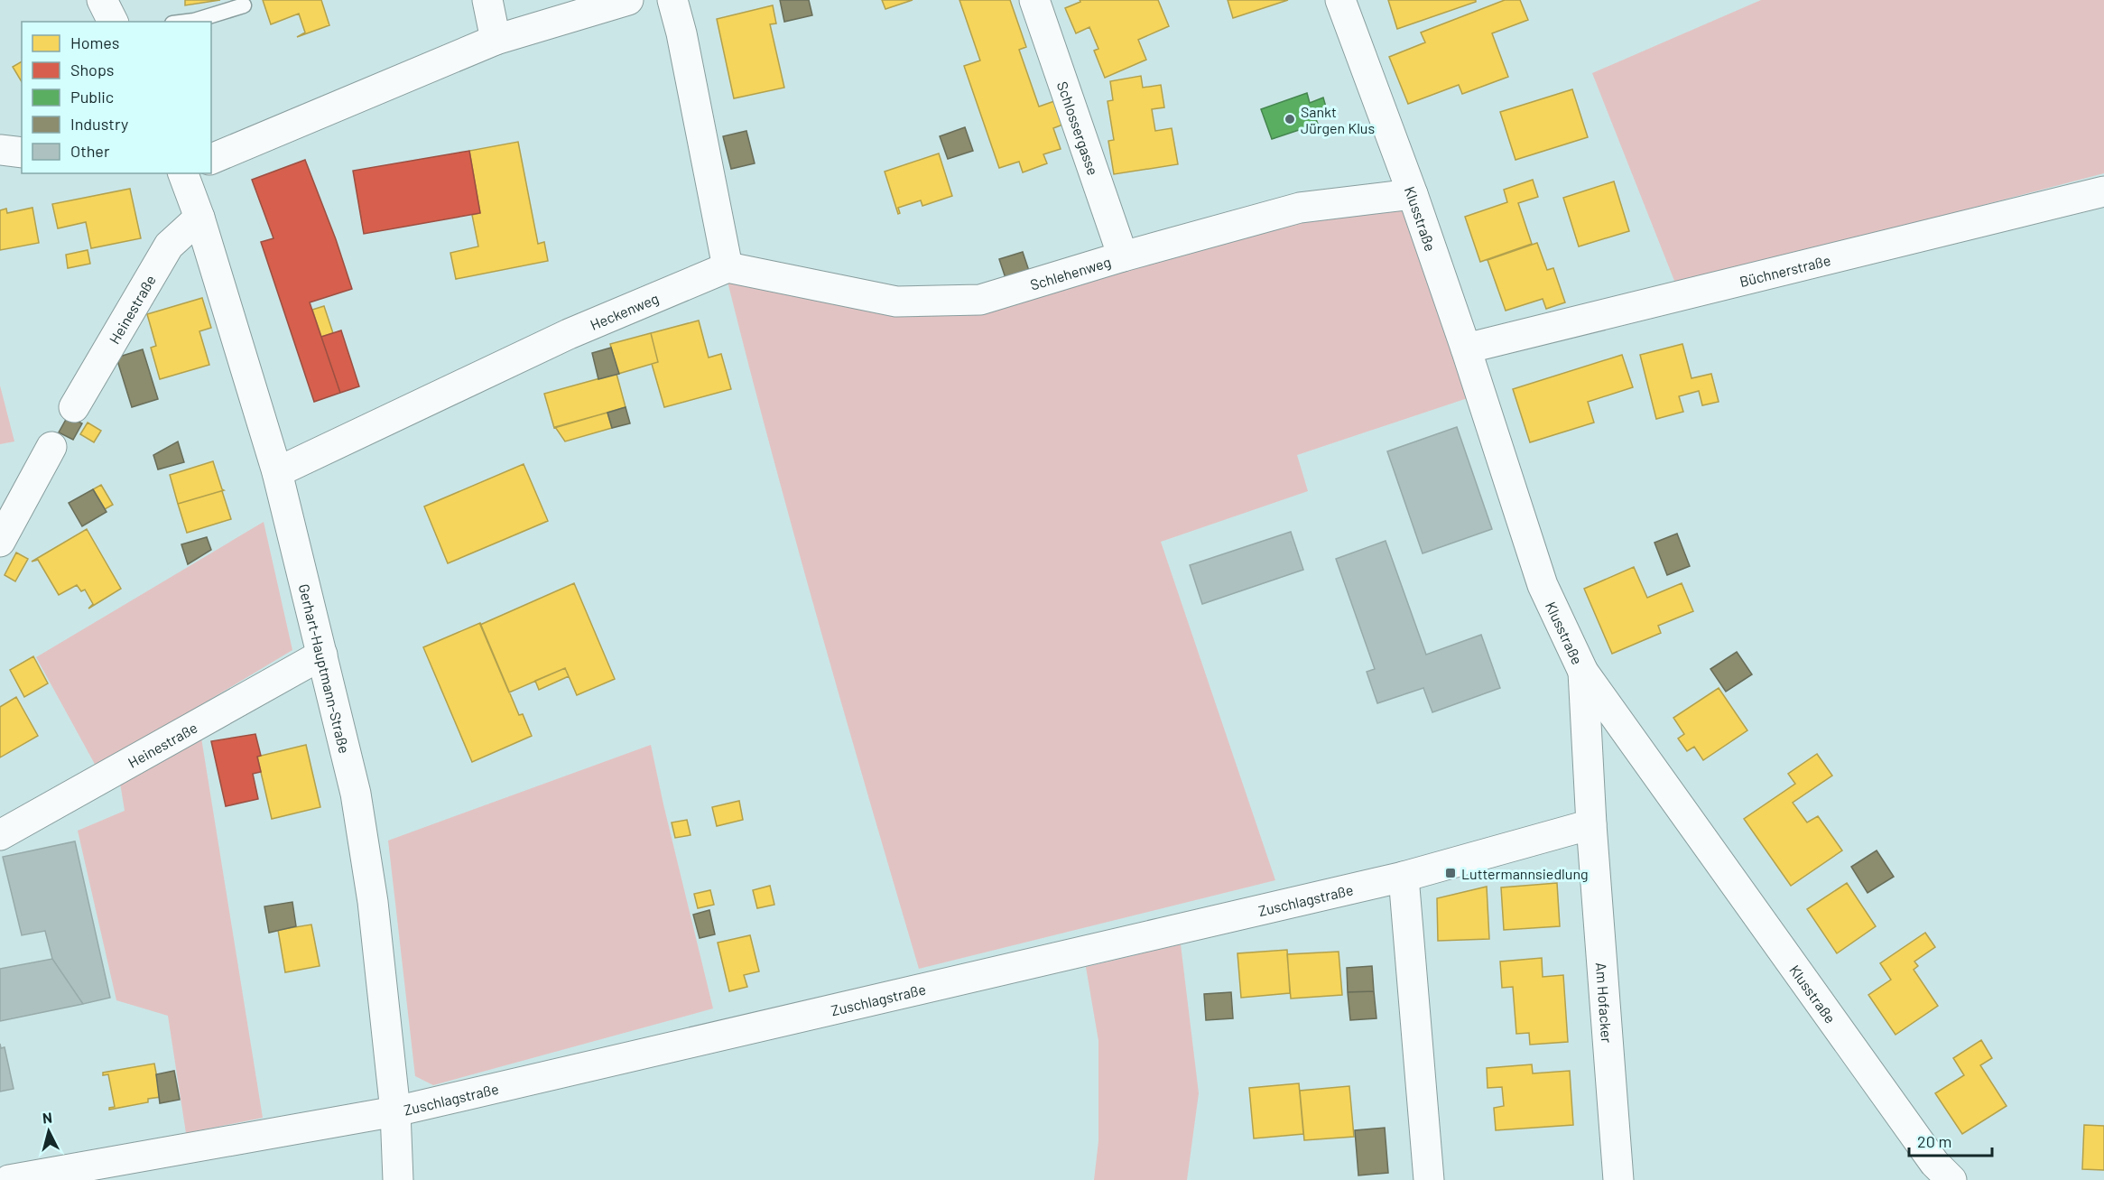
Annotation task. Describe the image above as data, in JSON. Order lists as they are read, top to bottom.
{
  "streets": {
    "street": [
      "Schlossergasse",
      "Klusstraße",
      "Büchnerstraße",
      "Schlehenweg",
      "Heinestraße",
      "Heckenweg",
      "Gerhart-Hauptmann-Straße",
      "Zuschlagstraße",
      "Am Hofacker"
    ]
  },
  "crossings": [
    ["Schlossergasse", "Schlehenweg"],
    ["Klusstraße", "Büchnerstraße"],
    ["Klusstraße", "Schlehenweg"],
    ["Schlehenweg", "Heckenweg"],
    ["Heinestraße", "Gerhart-Hauptmann-Straße"],
    ["Heckenweg", "Gerhart-Hauptmann-Straße"],
    ["Gerhart-Hauptmann-Straße", "Zuschlagstraße"],
    ["Zuschlagstraße", "Am Hofacker"]
  ],
  "places": {
    "other": ["Sankt Jürgen Klus"],
    "transit": ["Luttermannsiedlung"]
  },
  "legend": [
    "Homes",
    "Shops",
    "Public",
    "Industry",
    "Other"
  ],
  "scale_bar": "20 m",
  "north": "top"
}
